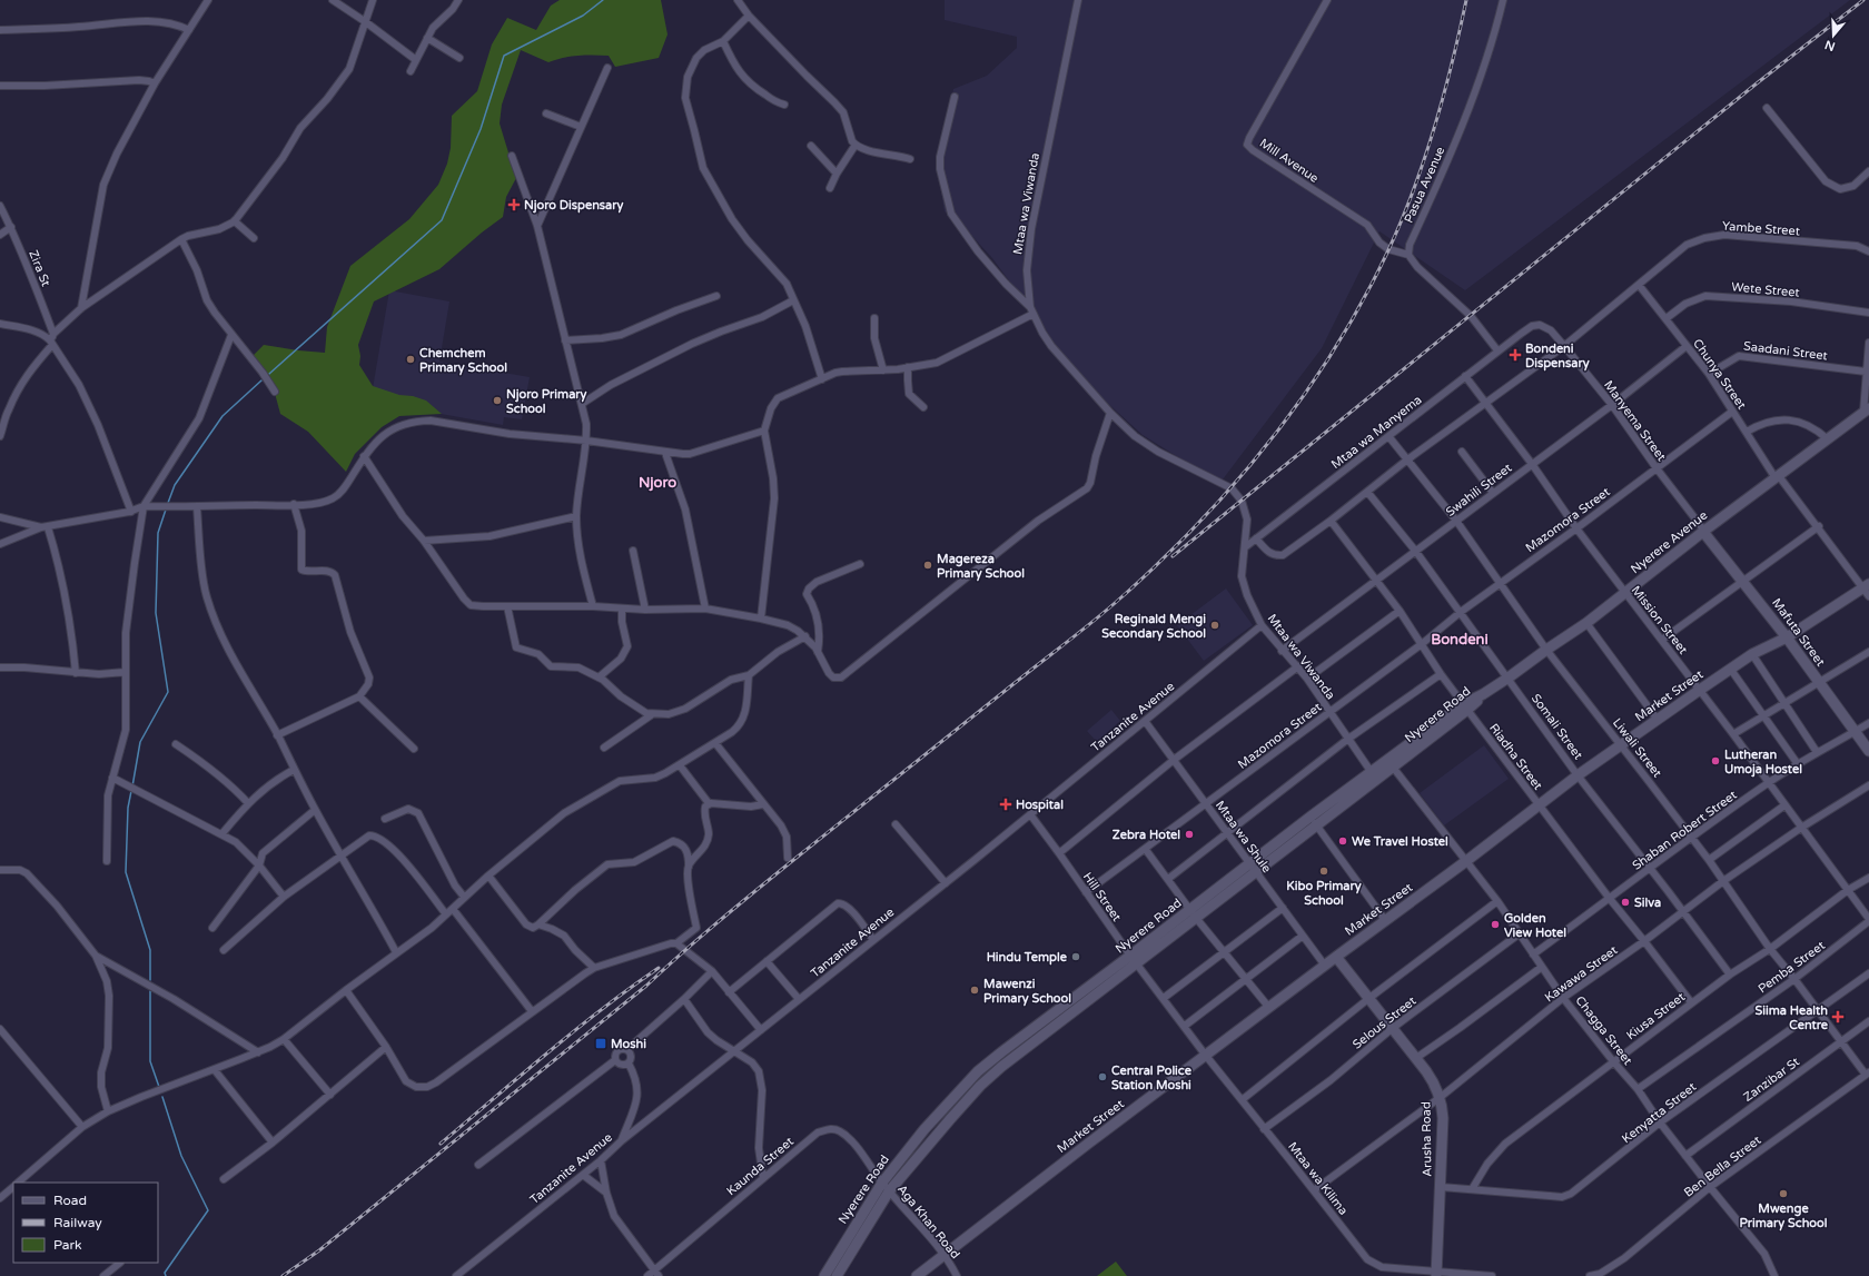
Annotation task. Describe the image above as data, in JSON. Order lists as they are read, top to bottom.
{
  "streets": {
    "main road": [
      "Nyerere Avenue",
      "Mafuta Street",
      "Market Street",
      "Nyerere Road",
      "Arusha Road"
    ],
    "street": [
      "Mill Avenue",
      "Pasua Avenue",
      "Mtaa wa Viwanda",
      "Yambe Street",
      "Zira St",
      "Wete Street",
      "Saadani Street",
      "Chunya Street",
      "Manyema Street",
      "Mtaa wa Manyema",
      "Swahili Street",
      "Mazomora Street",
      "Mission Street",
      "Tanzanite Avenue",
      "Somali Street",
      "Liwali Street",
      "Riadha Street",
      "Shaban Robert Street",
      "Mtaa wa Shule",
      "Hill Street",
      "Pemba Street",
      "Kawawa Street",
      "Kiusa Street",
      "Selous Street",
      "Chagga Street",
      "Zanzibar St",
      "Kenyatta Street",
      "Kaunda Street",
      "Ben Bella Street",
      "Mtaa wa Kilima",
      "Aga Khan Road"
    ]
  },
  "crossings": [
    ["Mill Avenue", "Pasua Avenue"],
    ["Mtaa wa Viwanda", "Mtaa wa Manyema"],
    ["Mtaa wa Viwanda", "Swahili Street"],
    ["Mtaa wa Viwanda", "Mazomora Street"],
    ["Mtaa wa Viwanda", "Nyerere Road"],
    ["Mtaa wa Viwanda", "Tanzanite Avenue"],
    ["Yambe Street", "Chunya Street"],
    ["Yambe Street", "Manyema Street"],
    ["Yambe Street", "Mtaa wa Manyema"],
    ["Yambe Street", "Mission Street"],
    ["Yambe Street", "Somali Street"],
    ["Yambe Street", "Liwali Street"],
    ["Yambe Street", "Riadha Street"],
    ["Wete Street", "Chunya Street"],
    ["Saadani Street", "Chunya Street"],
    ["Chunya Street", "Swahili Street"],
    ["Chunya Street", "Mazomora Street"],
    ["Chunya Street", "Nyerere Avenue"],
    ["Chunya Street", "Market Street"],
    ["Manyema Street", "Mtaa wa Manyema"],
    ["Manyema Street", "Swahili Street"],
    ["Manyema Street", "Mazomora Street"],
    ["Manyema Street", "Nyerere Avenue"],
    ["Manyema Street", "Mafuta Street"],
    ["Mtaa wa Manyema", "Mission Street"],
    ["Mtaa wa Manyema", "Liwali Street"],
    ["Swahili Street", "Mission Street"],
    ["Swahili Street", "Somali Street"],
    ["Swahili Street", "Liwali Street"],
    ["Swahili Street", "Riadha Street"],
    ["Mazomora Street", "Mission Street"],
    ["Mazomora Street", "Somali Street"],
    ["Mazomora Street", "Liwali Street"],
    ["Mazomora Street", "Riadha Street"],
    ["Mazomora Street", "Mtaa wa Shule"],
    ["Mazomora Street", "Hill Street"],
    ["Nyerere Avenue", "Mission Street"],
    ["Nyerere Avenue", "Mafuta Street"],
    ["Nyerere Avenue", "Nyerere Road"],
    ["Nyerere Avenue", "Somali Street"],
    ["Nyerere Avenue", "Liwali Street"],
    ["Mission Street", "Market Street"],
    ["Mission Street", "Shaban Robert Street"],
    ["Mission Street", "Pemba Street"],
    ["Mission Street", "Kawawa Street"],
    ["Mission Street", "Kiusa Street"],
    ["Mafuta Street", "Market Street"],
    ["Mafuta Street", "Shaban Robert Street"],
    ["Market Street", "Somali Street"],
    ["Market Street", "Liwali Street"],
    ["Market Street", "Riadha Street"],
    ["Market Street", "Mtaa wa Shule"],
    ["Market Street", "Hill Street"],
    ["Market Street", "Chagga Street"],
    ["Market Street", "Arusha Road"],
    ["Market Street", "Mtaa wa Kilima"],
    ["Market Street", "Aga Khan Road"],
    ["Nyerere Road", "Riadha Street"],
    ["Nyerere Road", "Mtaa wa Shule"],
    ["Nyerere Road", "Hill Street"],
    ["Nyerere Road", "Chagga Street"],
    ["Nyerere Road", "Kaunda Street"],
    ["Nyerere Road", "Aga Khan Road"],
    ["Tanzanite Avenue", "Mtaa wa Shule"],
    ["Tanzanite Avenue", "Hill Street"],
    ["Somali Street", "Shaban Robert Street"],
    ["Somali Street", "Kawawa Street"],
    ["Somali Street", "Kiusa Street"],
    ["Liwali Street", "Shaban Robert Street"],
    ["Liwali Street", "Pemba Street"],
    ["Liwali Street", "Kawawa Street"],
    ["Liwali Street", "Kiusa Street"],
    ["Liwali Street", "Zanzibar St"],
    ["Liwali Street", "Kenyatta Street"],
    ["Liwali Street", "Ben Bella Street"],
    ["Riadha Street", "Shaban Robert Street"],
    ["Riadha Street", "Kawawa Street"],
    ["Riadha Street", "Kiusa Street"],
    ["Shaban Robert Street", "Chagga Street"],
    ["Hill Street", "Mtaa wa Kilima"],
    ["Pemba Street", "Chagga Street"],
    ["Kawawa Street", "Chagga Street"],
    ["Kawawa Street", "Arusha Road"],
    ["Kawawa Street", "Mtaa wa Kilima"],
    ["Kiusa Street", "Chagga Street"],
    ["Kiusa Street", "Kenyatta Street"],
    ["Selous Street", "Chagga Street"],
    ["Selous Street", "Arusha Road"],
    ["Selous Street", "Mtaa wa Kilima"],
    ["Chagga Street", "Zanzibar St"],
    ["Chagga Street", "Kenyatta Street"],
    ["Chagga Street", "Ben Bella Street"],
    ["Kenyatta Street", "Arusha Road"],
    ["Arusha Road", "Mtaa wa Kilima"],
    ["Kaunda Street", "Aga Khan Road"]
  ],
  "districts": ["Njoro", "Bondeni"],
  "places": {
    "health": [
      "Njoro Dispensary",
      "Bondeni Dispensary",
      "Hospital",
      "Siima Health Centre"
    ],
    "other": [
      "Chemchem Primary School",
      "Njoro Primary School",
      "Magereza Primary School",
      "Reginald Mengi Secondary School",
      "Lutheran Umoja Hostel",
      "Zebra Hotel",
      "We Travel Hostel",
      "Kibo Primary School",
      "Silva",
      "Golden View Hotel",
      "Hindu Temple",
      "Mawenzi Primary School",
      "Central Police Station Moshi",
      "Mwenge Primary School"
    ],
    "transit": ["Moshi"]
  },
  "legend": ["Road", "Railway", "Park"],
  "north": "bottom"
}
